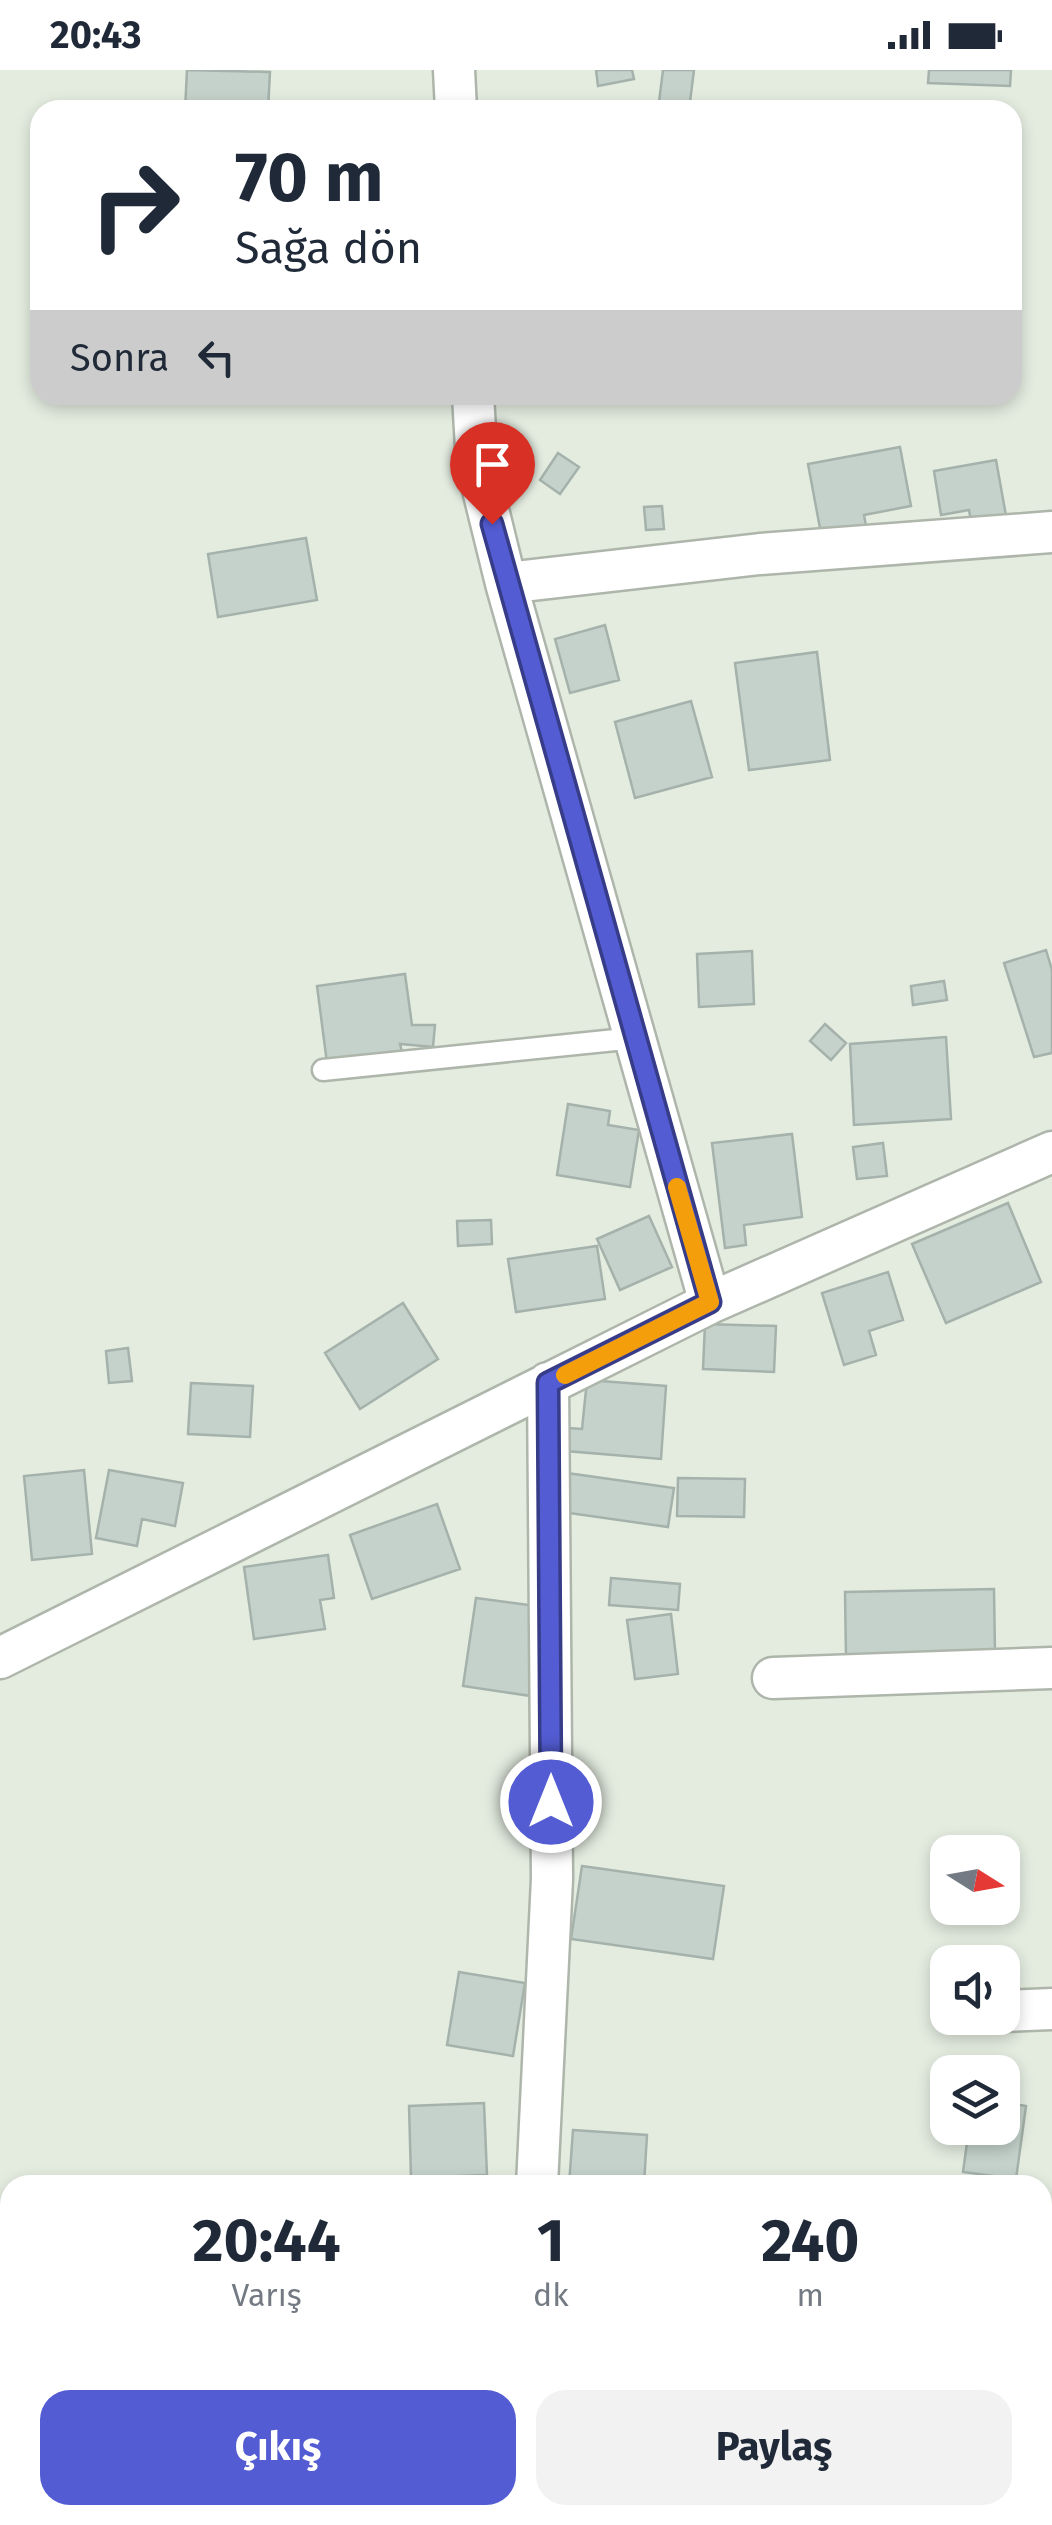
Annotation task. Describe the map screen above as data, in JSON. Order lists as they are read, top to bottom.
{
  "north": "right",
  "page": {
    "status": "20:43",
    "turn": ["70 m", "Sağa dön"],
    "then": "Sonra",
    "eta": [
      "20:44",
      "Varış",
      "1",
      "dk",
      "240",
      "m"
    ],
    "buttons": ["Çıkış", "Paylaş"]
  }
}
